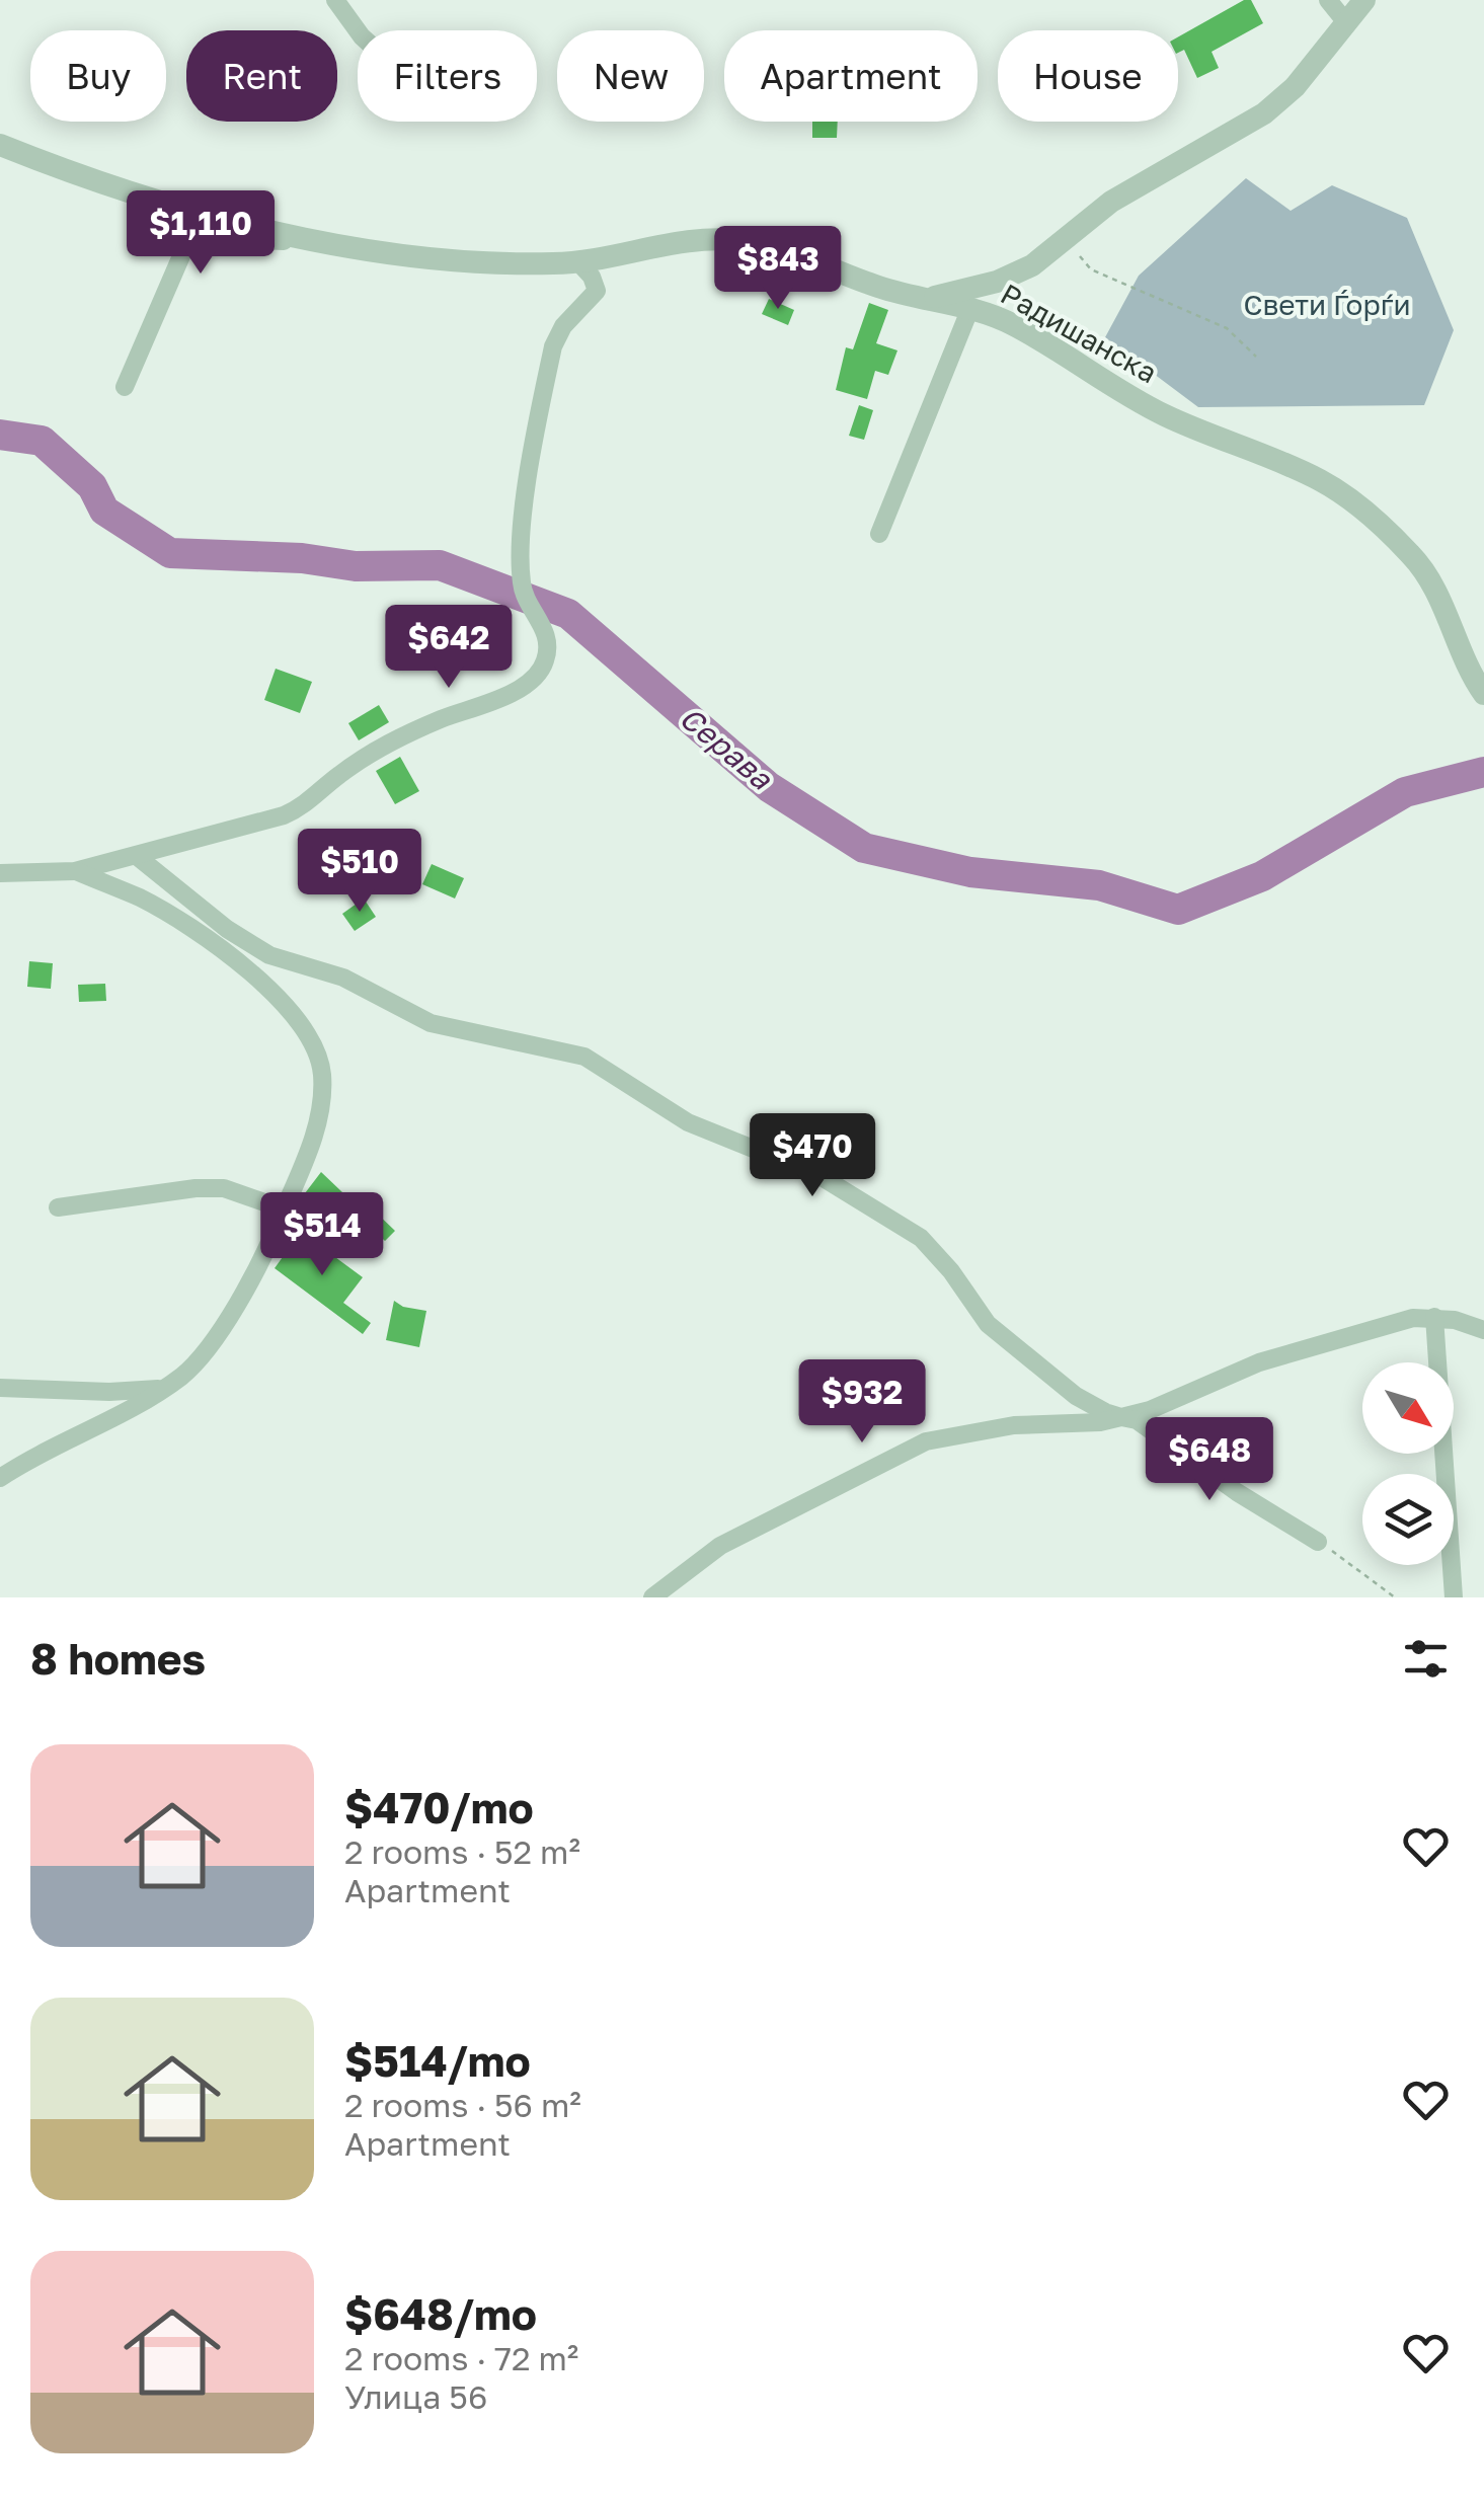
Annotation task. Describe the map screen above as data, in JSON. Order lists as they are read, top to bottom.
{
  "streets": {
    "street": ["Радишанска"]
  },
  "water": ["Серава"],
  "parks": ["Свети Ѓорѓи"],
  "north": "bottom right",
  "page": {
    "chip": [
      "Buy",
      "Rent",
      "Filters",
      "New",
      "Apartment",
      "House"
    ],
    "price": [
      "$1,110",
      "$843",
      "$642",
      "$510",
      "$470",
      "$514",
      "$932",
      "$648"
    ],
    "heading": "8 homes",
    "list": [
      {
        "name": "$470/mo",
        "note": "2 rooms · 52 m² · Apartment"
      },
      {
        "name": "$514/mo",
        "note": "2 rooms · 56 m² · Apartment"
      },
      {
        "name": "$648/mo",
        "note": "2 rooms · 72 m² · Улица 56"
      }
    ]
  }
}
